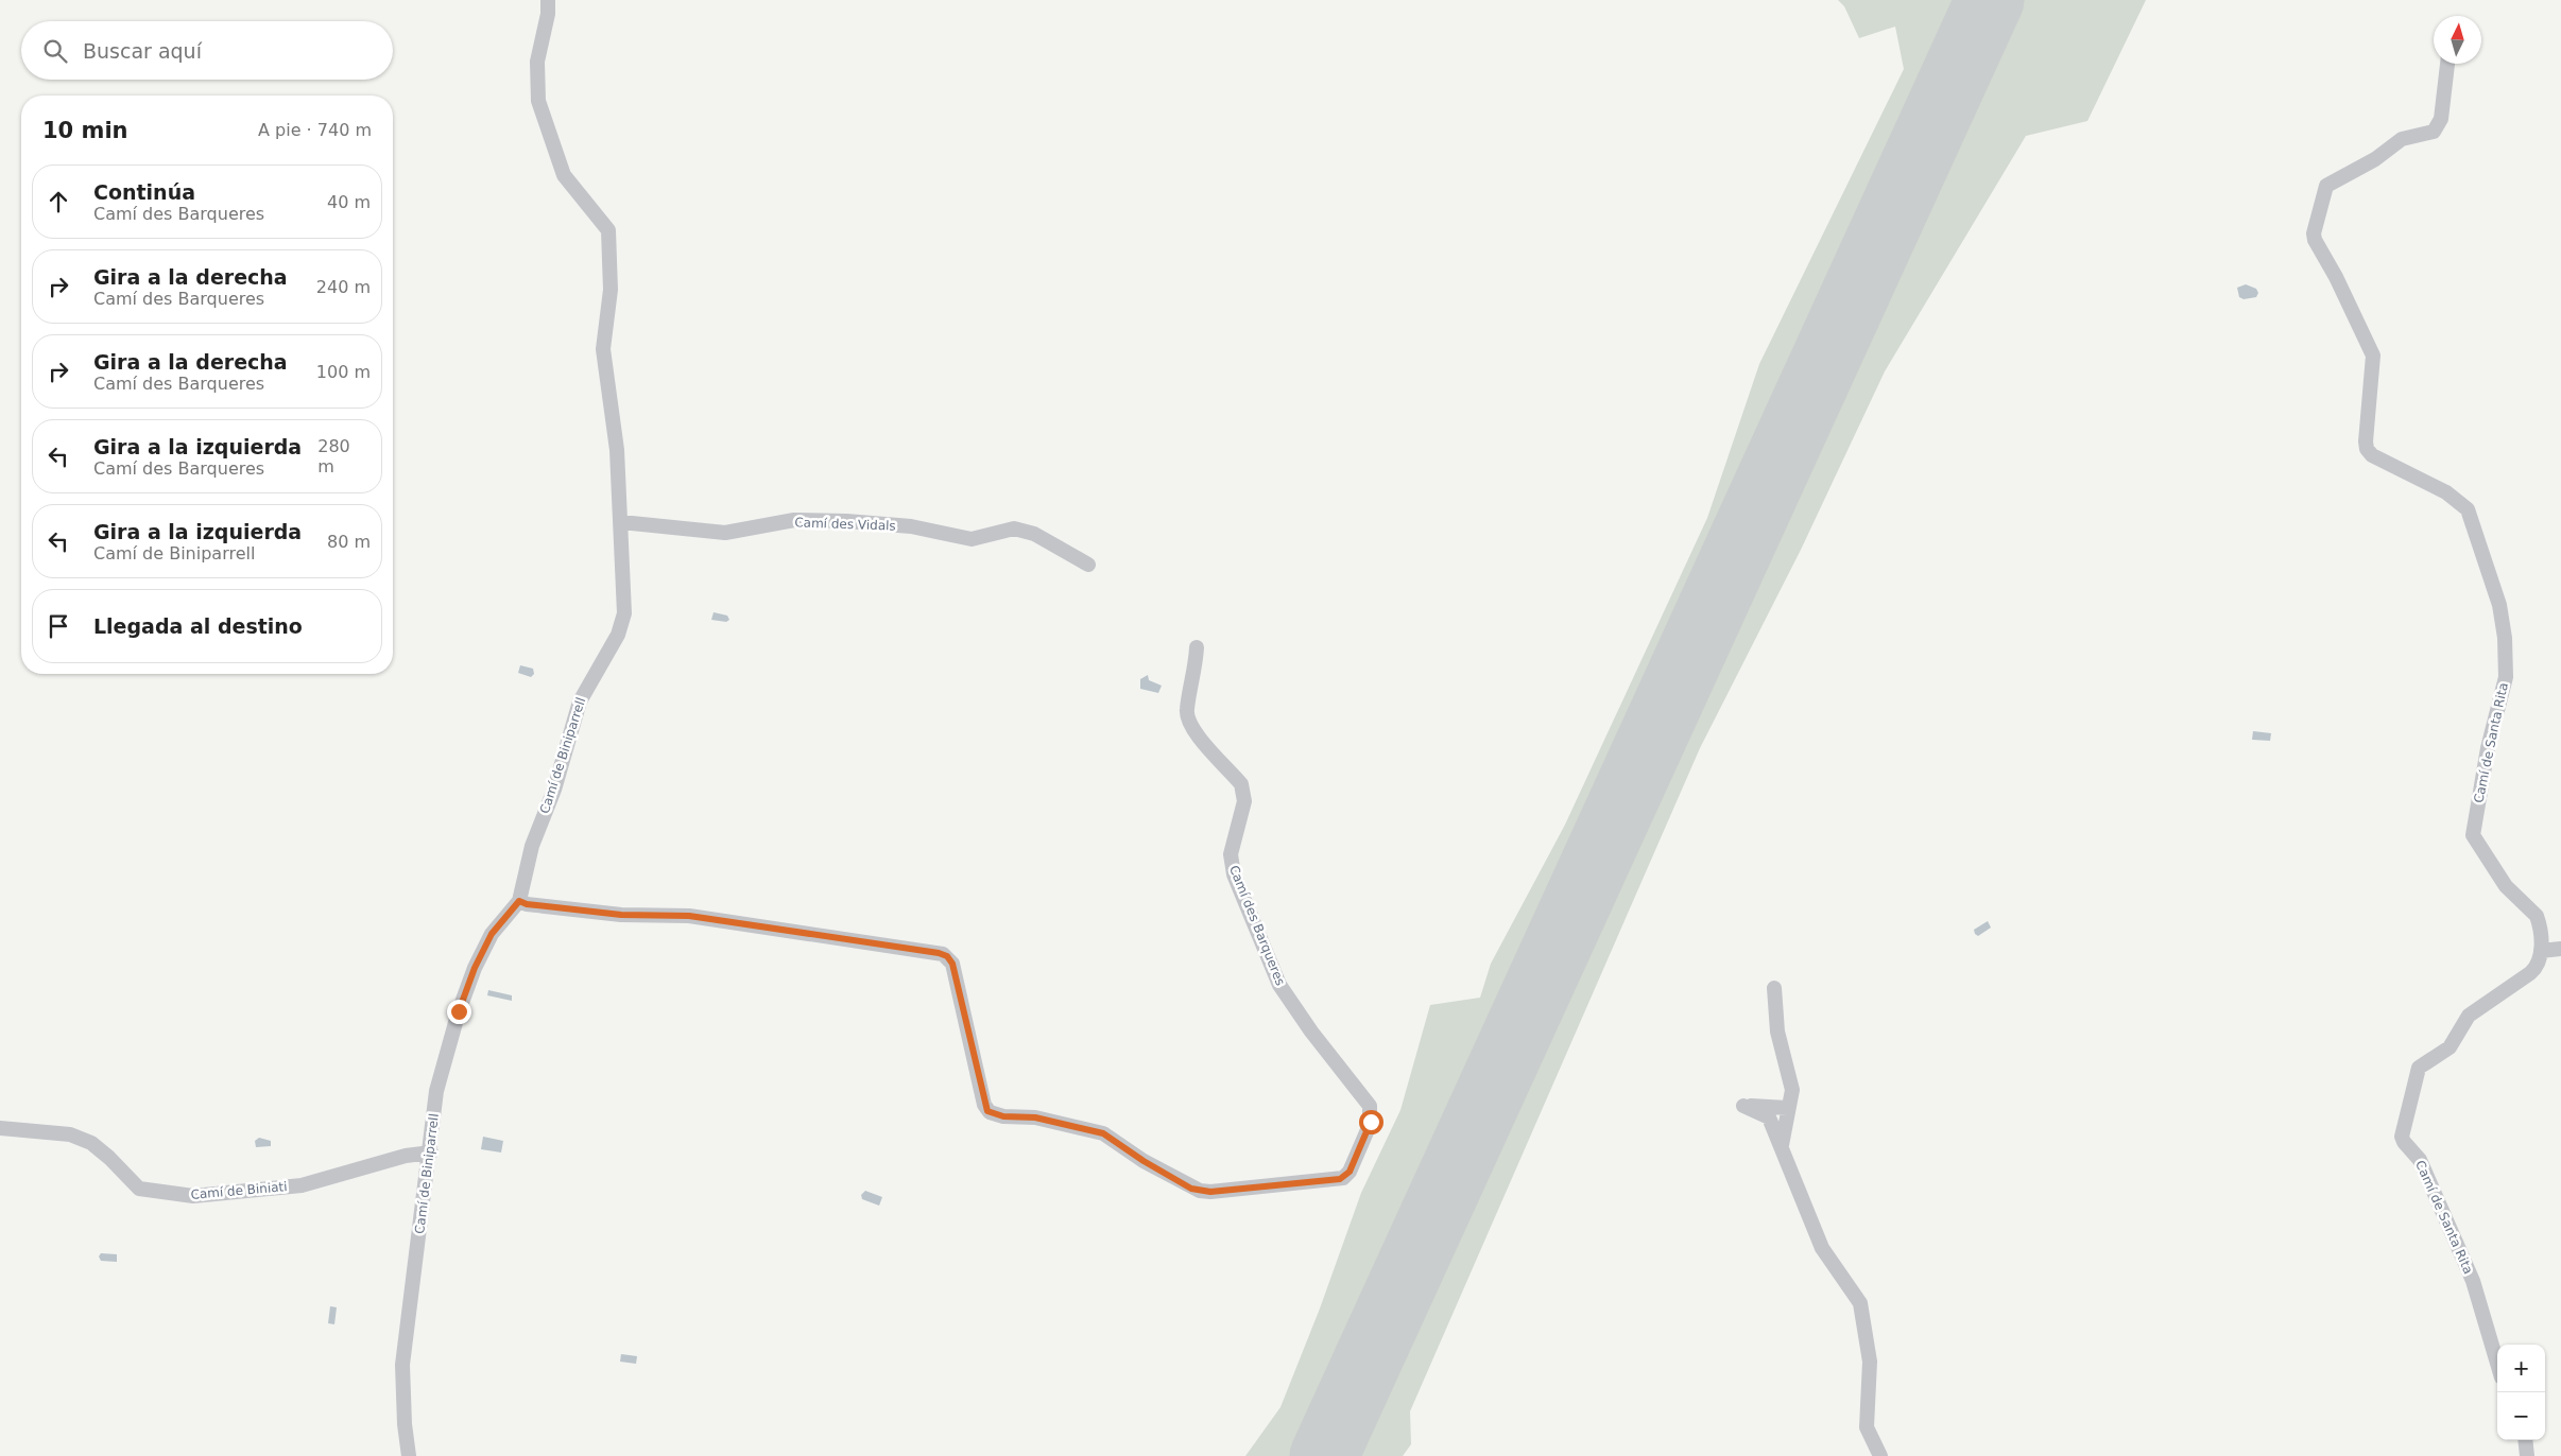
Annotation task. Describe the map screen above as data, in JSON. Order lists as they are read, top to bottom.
{
  "streets": {
    "street": [
      "Camí des Vidals",
      "Camí de Santa Rita",
      "Camí de Biniparrell",
      "Camí des Barqueres",
      "Camí de Biniati"
    ]
  },
  "crossings": [
    ["Camí des Vidals", "Camí de Biniparrell"],
    ["Camí de Biniparrell", "Camí des Barqueres"],
    ["Camí de Biniparrell", "Camí de Biniati"]
  ],
  "north": "top",
  "page": {
    "search": "Buscar aquí",
    "heading": ["10 min", "A pie · 740 m"],
    "list": [
      ["Continúa", "Camí des Barqueres", "40 m"],
      ["Gira a la derecha", "Camí des Barqueres", "240 m"],
      ["Gira a la derecha", "Camí des Barqueres", "100 m"],
      ["Gira a la izquierda", "Camí des Barqueres", "280 m"],
      ["Gira a la izquierda", "Camí de Biniparrell", "80 m"],
      "Llegada al destino"
    ],
    "map_buttons": ["+", "−"]
  }
}
